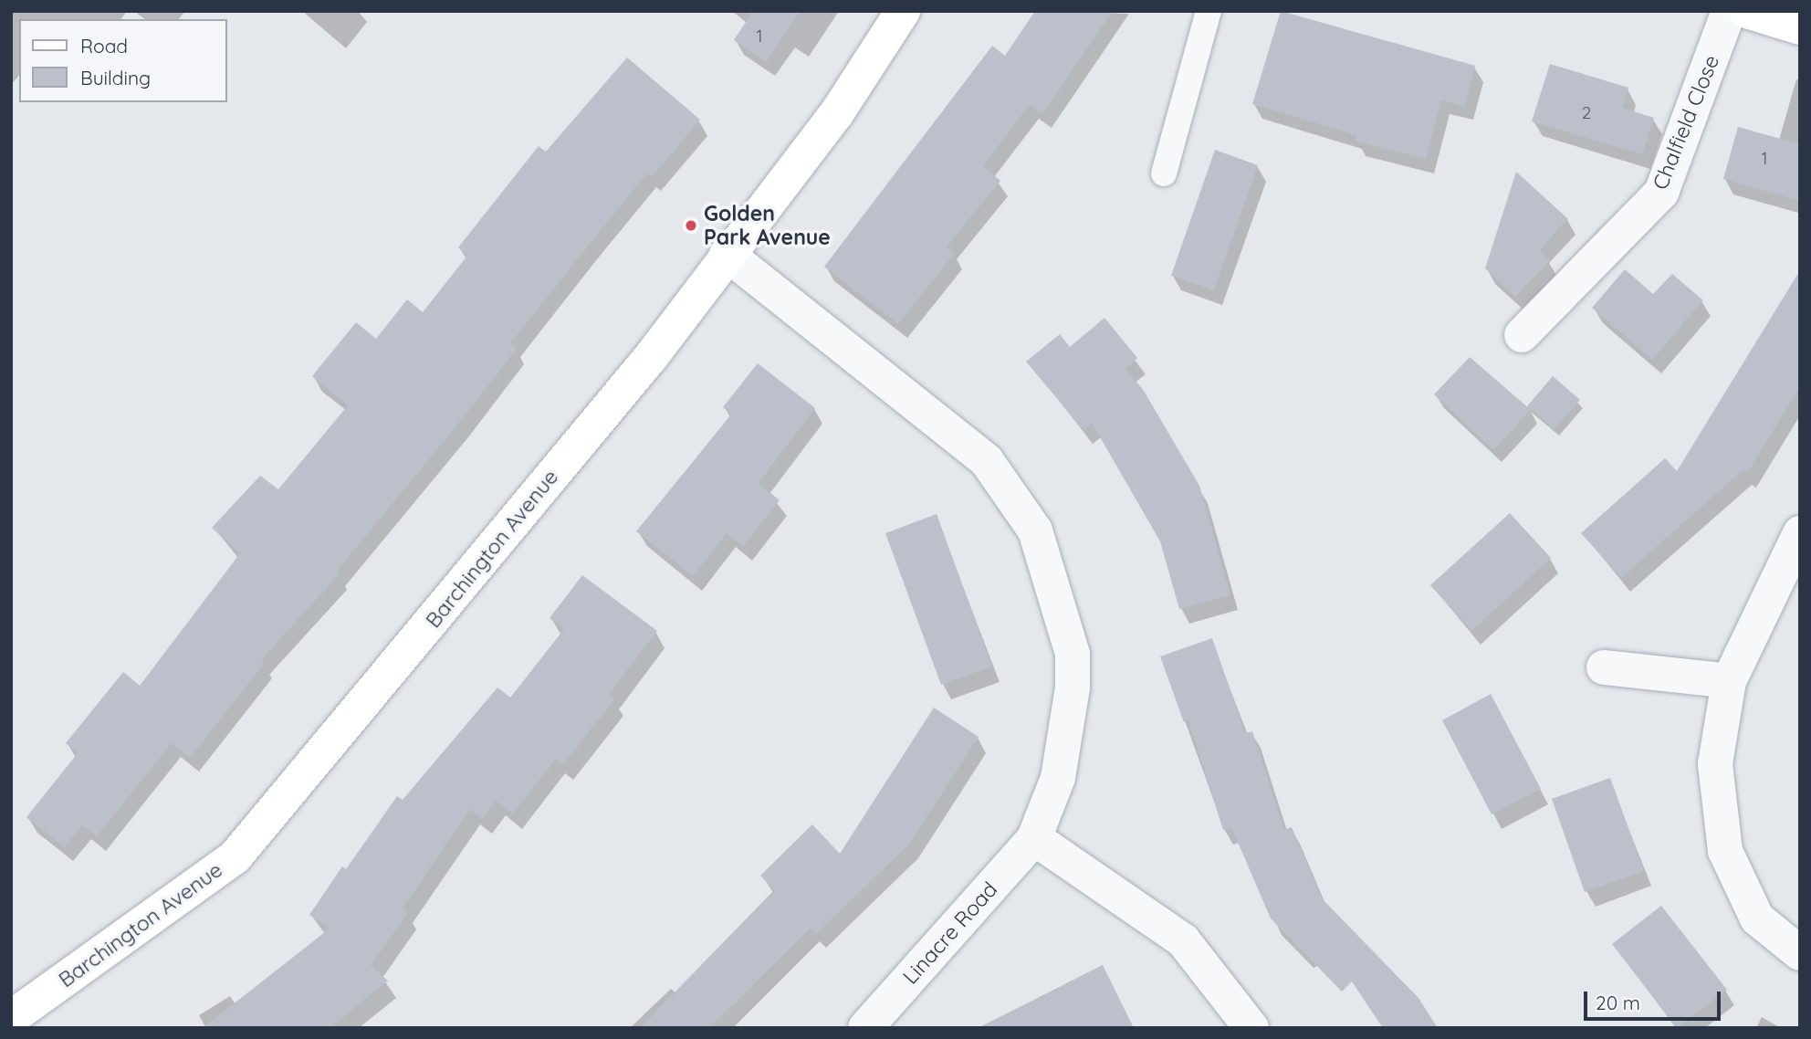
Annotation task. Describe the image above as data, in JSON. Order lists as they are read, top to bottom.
{
  "streets": {
    "street": ["Chalfield Close", "Barchington Avenue", "Linacre Road"]
  },
  "places": ["Golden Park Avenue"],
  "house_numbers": ["1", "2", "1"],
  "legend": ["Road", "Building"],
  "scale_bar": "20 m"
}
